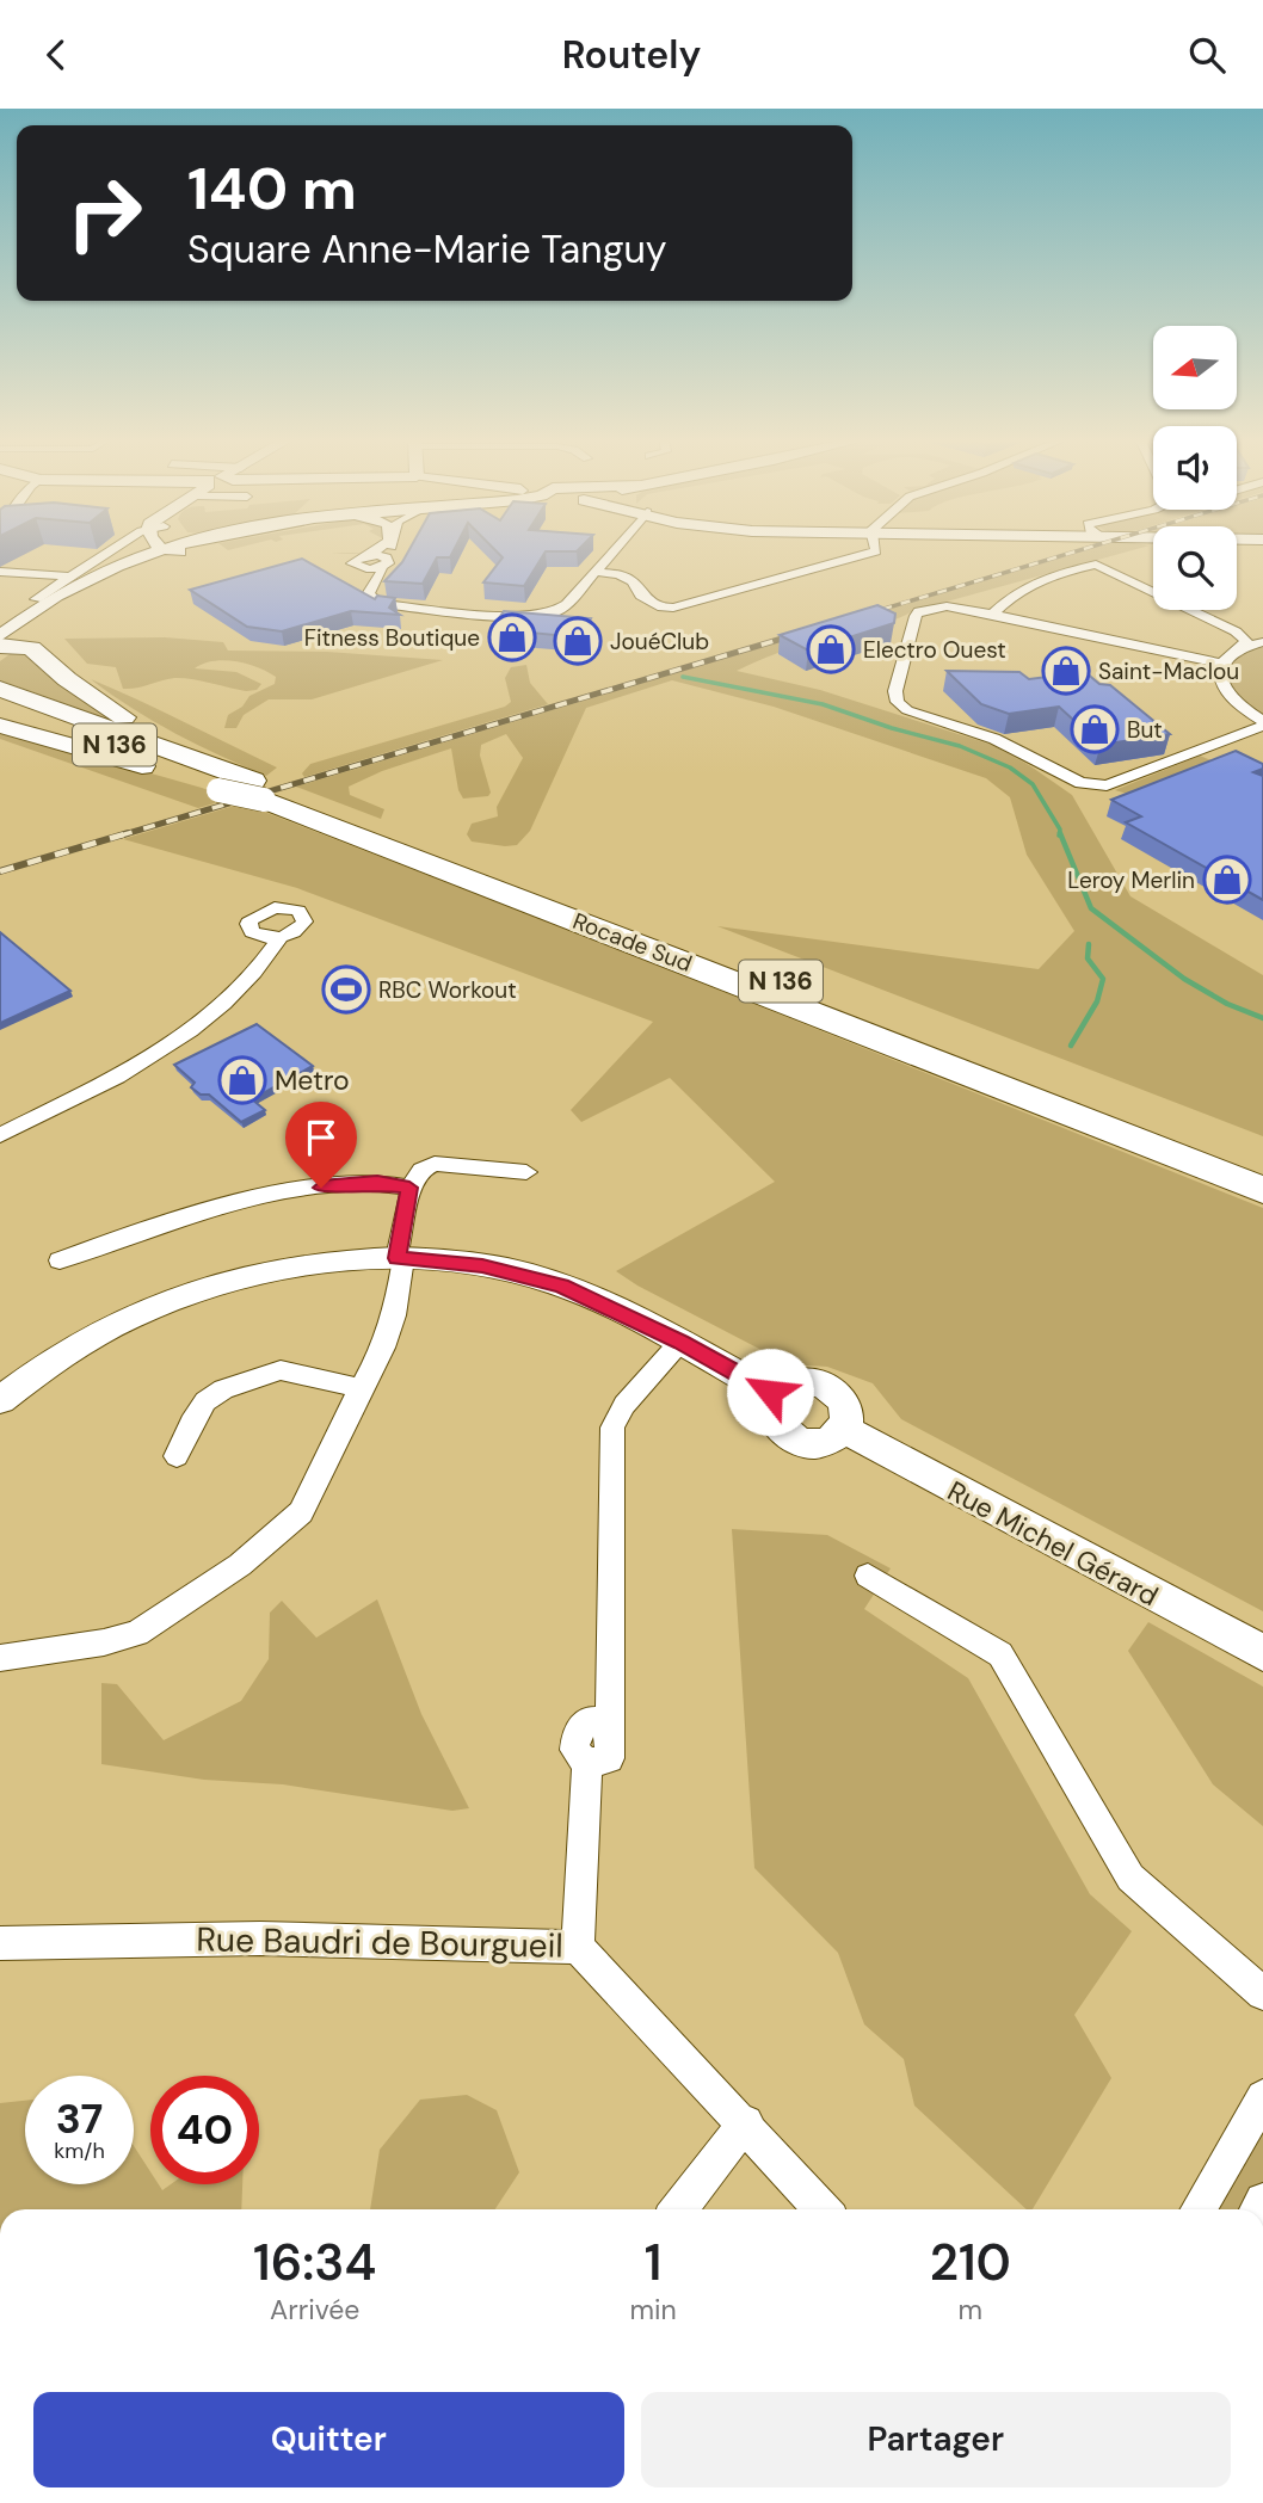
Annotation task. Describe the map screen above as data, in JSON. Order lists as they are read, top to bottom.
{
  "streets": {
    "highway": ["N 136", "Rocade Sud"],
    "street": ["Rue Michel Gérard", "Rue Baudri de Bourgueil"]
  },
  "places": {
    "shop": [
      "Fitness Boutique",
      "JouéClub",
      "Electro Ouest",
      "Saint-Maclou",
      "But",
      "Leroy Merlin",
      "Metro"
    ],
    "sports": ["RBC Workout"]
  },
  "north": "left",
  "page": {
    "header": "Routely",
    "turn": ["140 m", "Square Anne-Marie Tanguy"],
    "speed": "37 km/h",
    "limit": "40",
    "eta": [
      "16:34",
      "Arrivée",
      "1",
      "min",
      "210",
      "m"
    ],
    "buttons": ["Quitter", "Partager"]
  }
}
